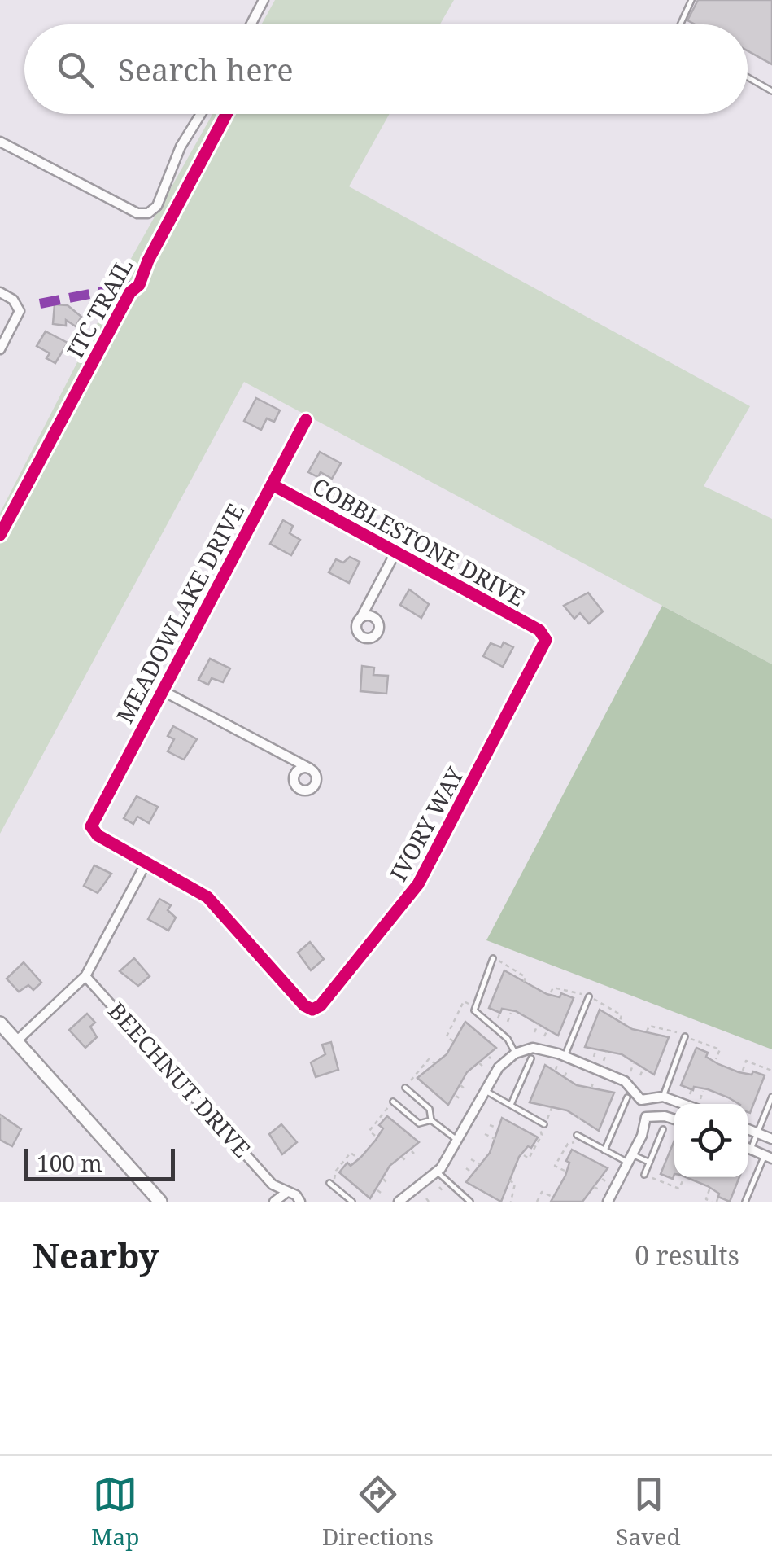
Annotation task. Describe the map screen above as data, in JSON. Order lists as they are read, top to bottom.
{
  "streets": {
    "street": [
      "COBBLESTONE DRIVE",
      "MEADOWLAKE DRIVE",
      "IVORY WAY",
      "BEECHNUT DRIVE"
    ],
    "cycle path": ["ITC TRAIL"]
  },
  "crossings": [
    ["COBBLESTONE DRIVE", "MEADOWLAKE DRIVE"],
    ["COBBLESTONE DRIVE", "IVORY WAY"],
    ["MEADOWLAKE DRIVE", "IVORY WAY"]
  ],
  "scale_bar": "100 m",
  "page": {
    "search": "Search here",
    "scale": "100 m",
    "heading": ["Nearby", "0 results"],
    "nav": ["Map", "Directions", "Saved"]
  }
}
